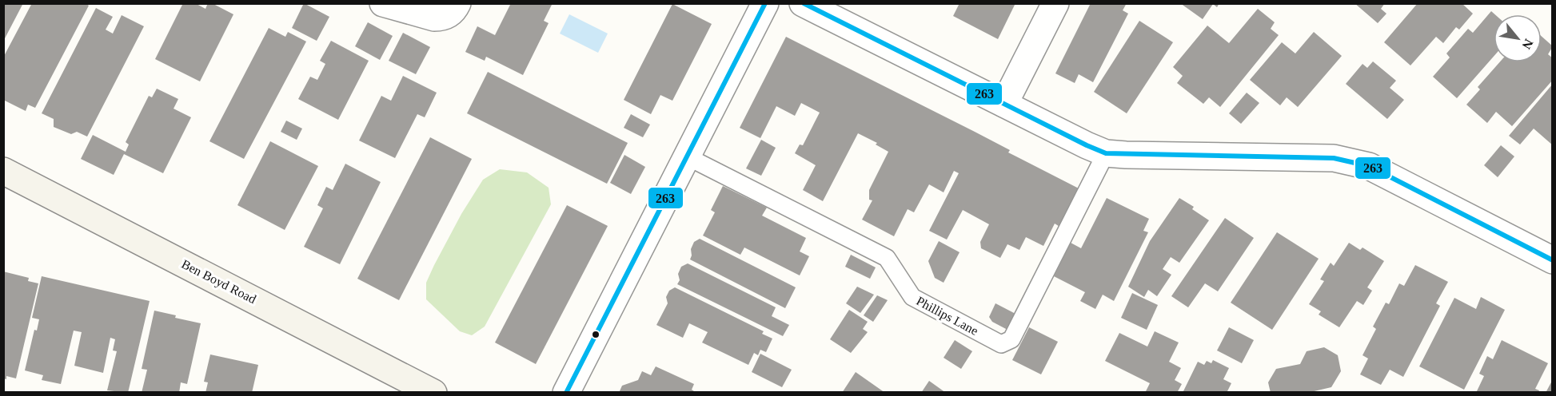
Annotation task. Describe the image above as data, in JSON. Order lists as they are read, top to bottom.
{
  "streets": {
    "street": ["Ben Boyd Road"],
    "lane": ["Phillips Lane"]
  },
  "lines": ["transit line 263"],
  "north": "bottom right"
}
